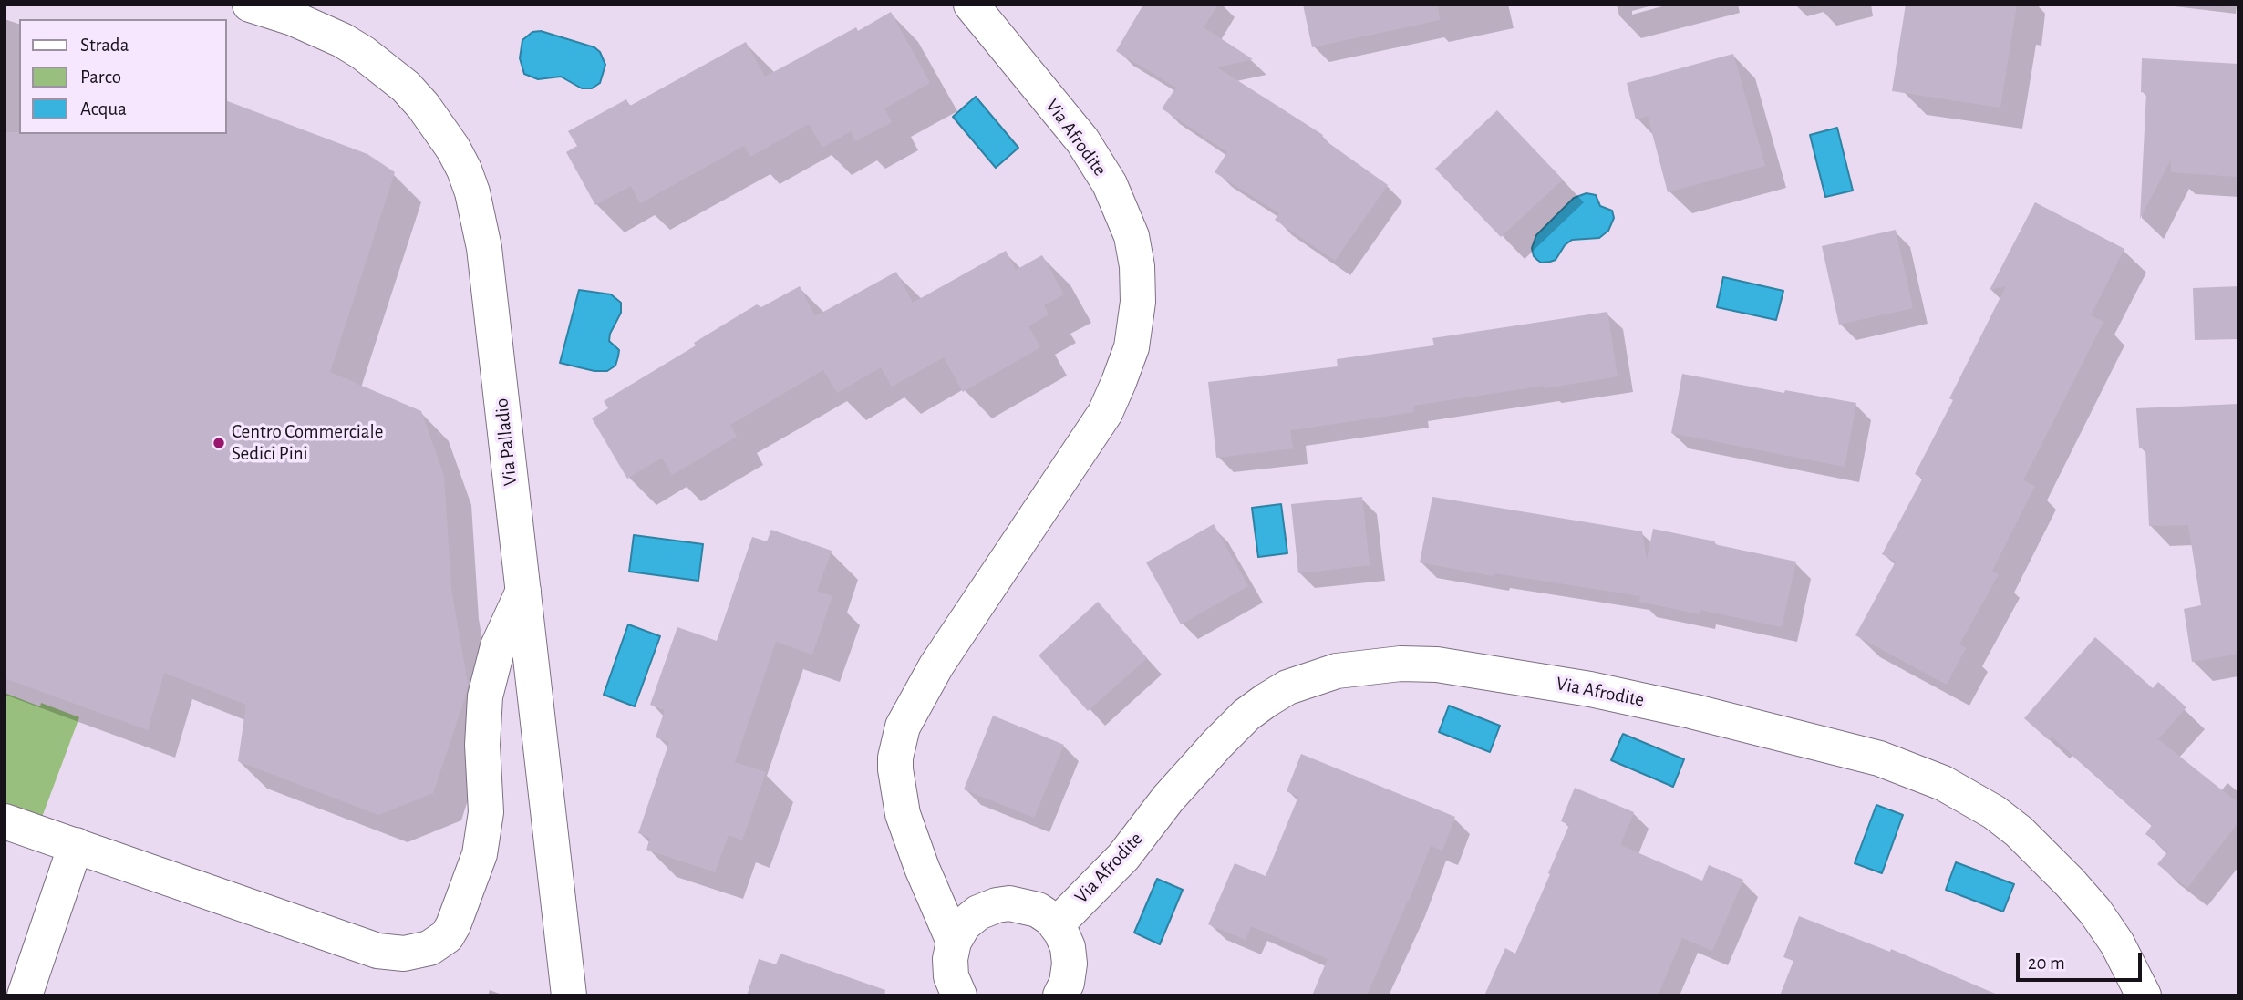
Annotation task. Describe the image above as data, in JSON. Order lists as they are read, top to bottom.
{
  "streets": {
    "street": ["Via Afrodite", "Via Palladio"]
  },
  "places": ["Centro Commerciale Sedici Pini"],
  "legend": ["Strada", "Parco", "Acqua"],
  "scale_bar": "20 m"
}
